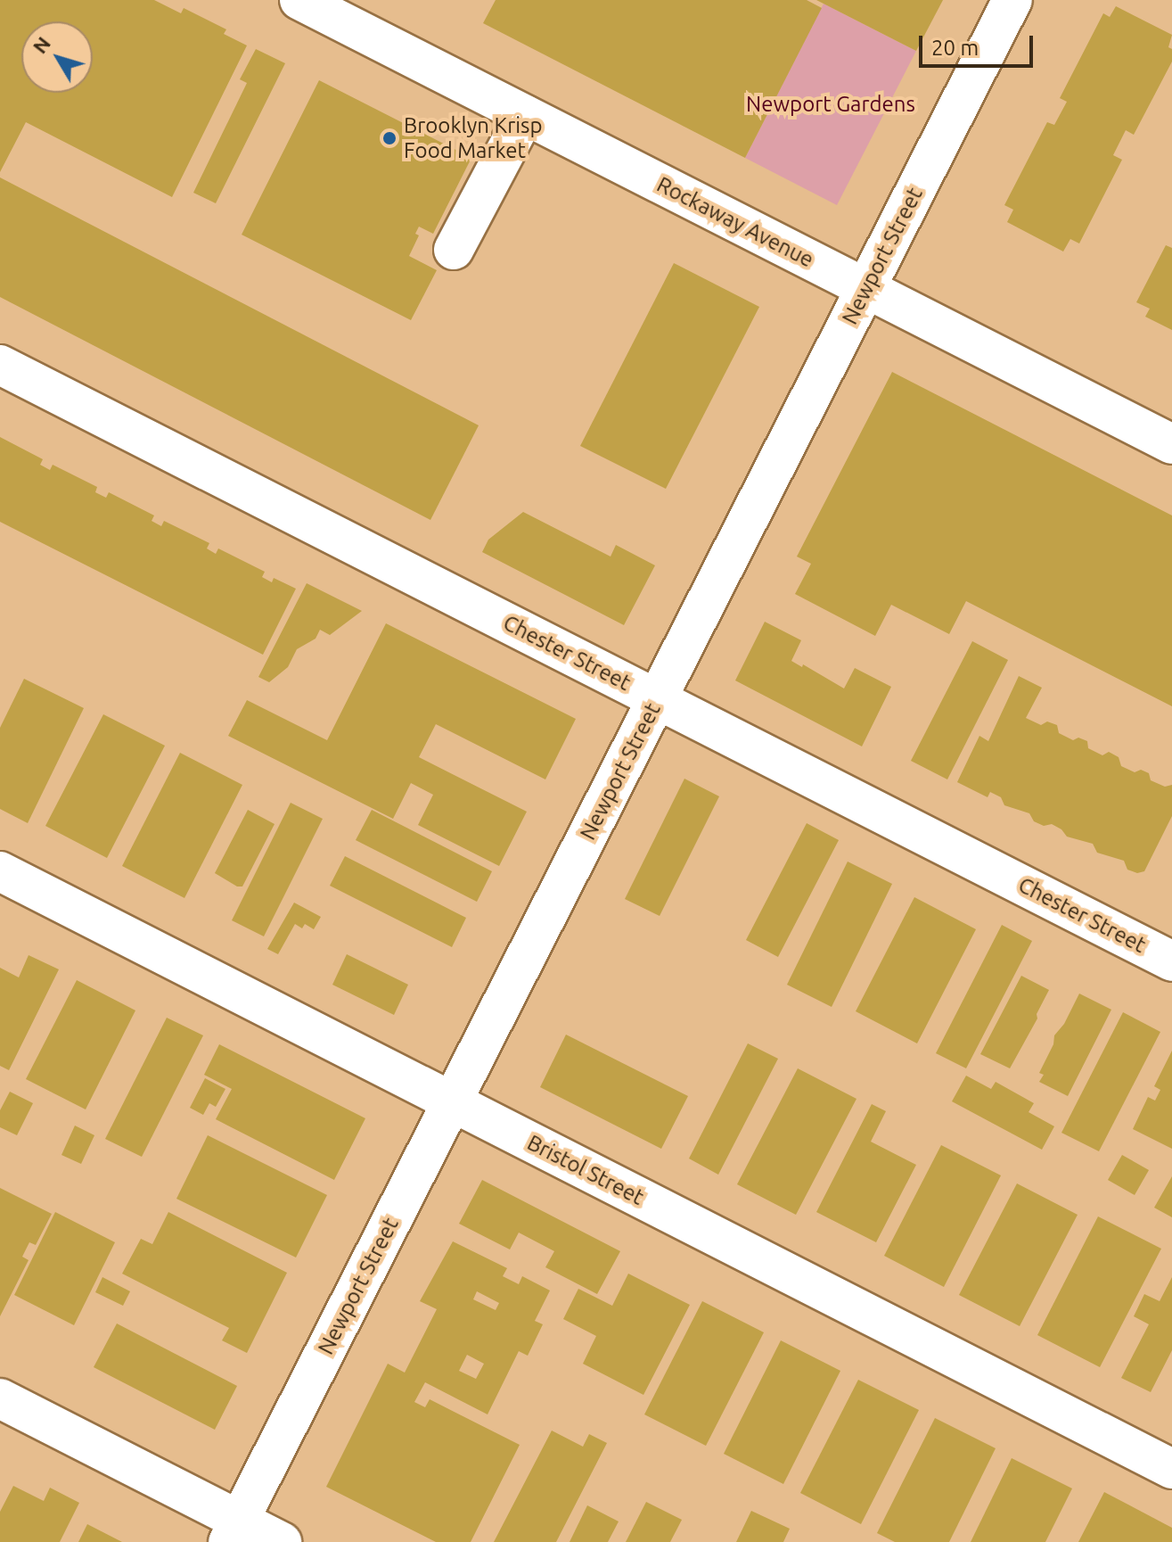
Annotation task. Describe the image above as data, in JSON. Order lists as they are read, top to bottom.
{
  "streets": {
    "street": [
      "Rockaway Avenue",
      "Newport Street",
      "Chester Street",
      "Bristol Street"
    ]
  },
  "crossings": [
    ["Rockaway Avenue", "Newport Street"],
    ["Newport Street", "Chester Street"],
    ["Newport Street", "Bristol Street"]
  ],
  "parks": ["Newport Gardens"],
  "places": ["Brooklyn Krisp Food Market"],
  "scale_bar": "20 m",
  "north": "top left"
}
